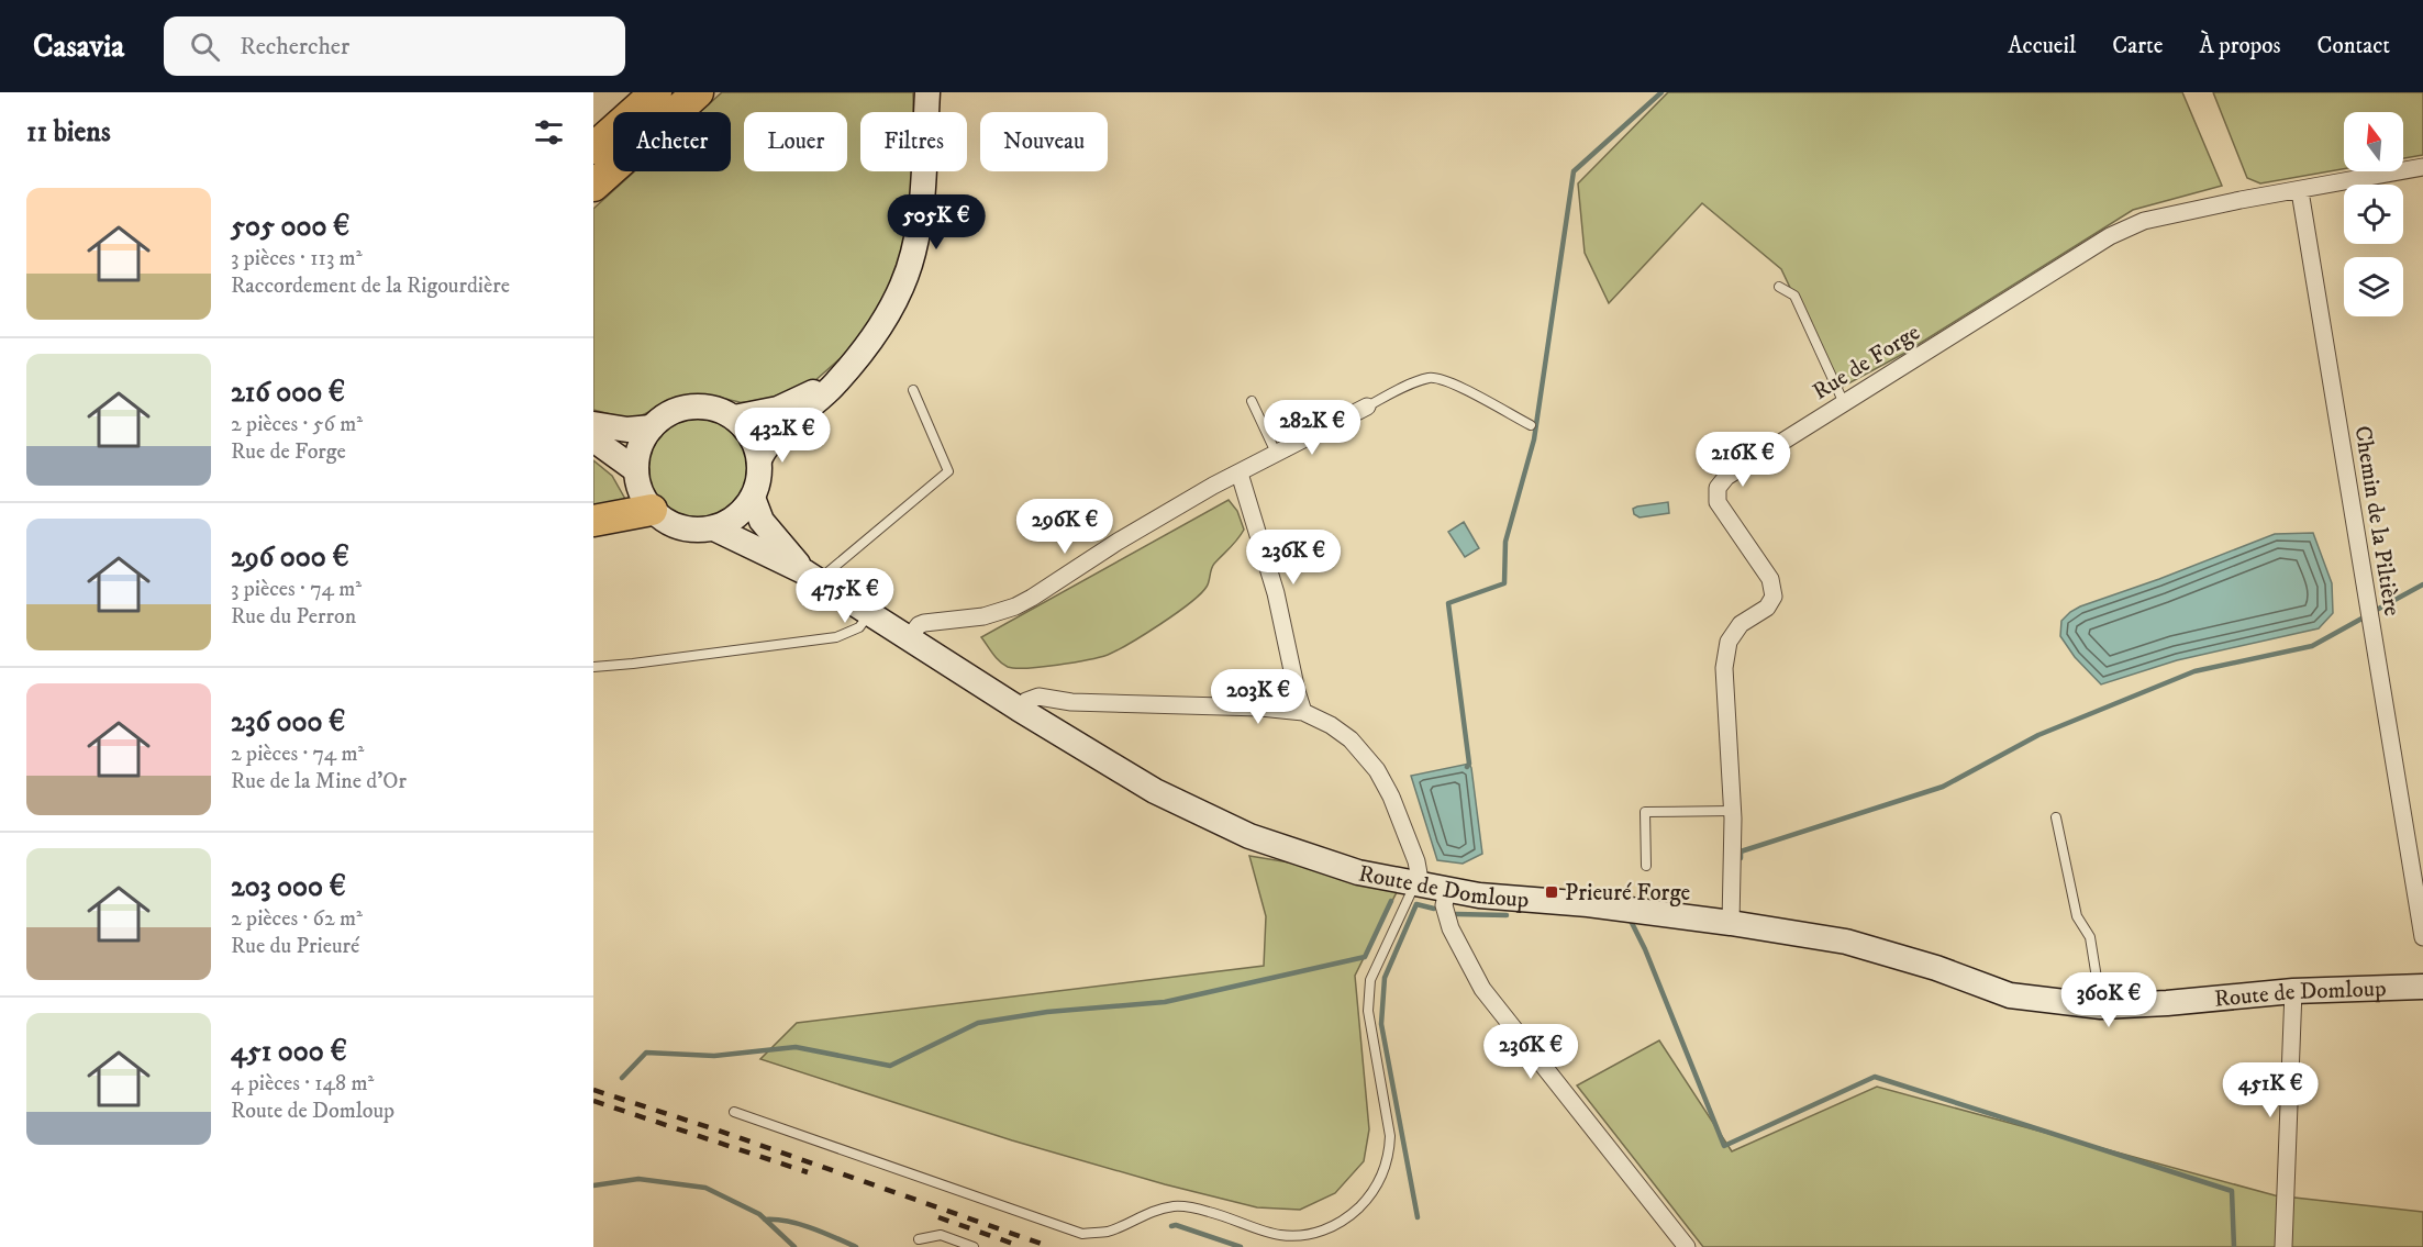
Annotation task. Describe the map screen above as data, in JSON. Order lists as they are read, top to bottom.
{
  "streets": {
    "street": ["Rue de Forge", "Chemin de la Piltière", "Route de Domloup"]
  },
  "crossings": [
    ["Rue de Forge", "Chemin de la Piltière"],
    ["Rue de Forge", "Route de Domloup"]
  ],
  "places": {
    "transit": ["Prieuré Forge"]
  },
  "north": "top",
  "page": {
    "header": "Casavia",
    "search": "Rechercher",
    "nav": [
      "Accueil",
      "Carte",
      "À propos",
      "Contact"
    ],
    "heading": "11 biens",
    "chip": [
      "Acheter",
      "Louer",
      "Filtres",
      "Nouveau"
    ],
    "list": [
      {
        "name": "505 000 €",
        "note": "3 pièces · 113 m² · Raccordement de la Rigourdière"
      },
      {
        "name": "216 000 €",
        "note": "2 pièces · 56 m² · Rue de Forge"
      },
      {
        "name": "296 000 €",
        "note": "3 pièces · 74 m² · Rue du Perron"
      },
      {
        "name": "236 000 €",
        "note": "2 pièces · 74 m² · Rue de la Mine d'Or"
      },
      {
        "name": "203 000 €",
        "note": "2 pièces · 62 m² · Rue du Prieuré"
      },
      {
        "name": "451 000 €",
        "note": "4 pièces · 148 m² · Route de Domloup"
      }
    ],
    "price": [
      "505K €",
      "282K €",
      "432K €",
      "216K €",
      "296K €",
      "236K €",
      "475K €",
      "203K €",
      "360K €",
      "236K €",
      "451K €"
    ]
  }
}
